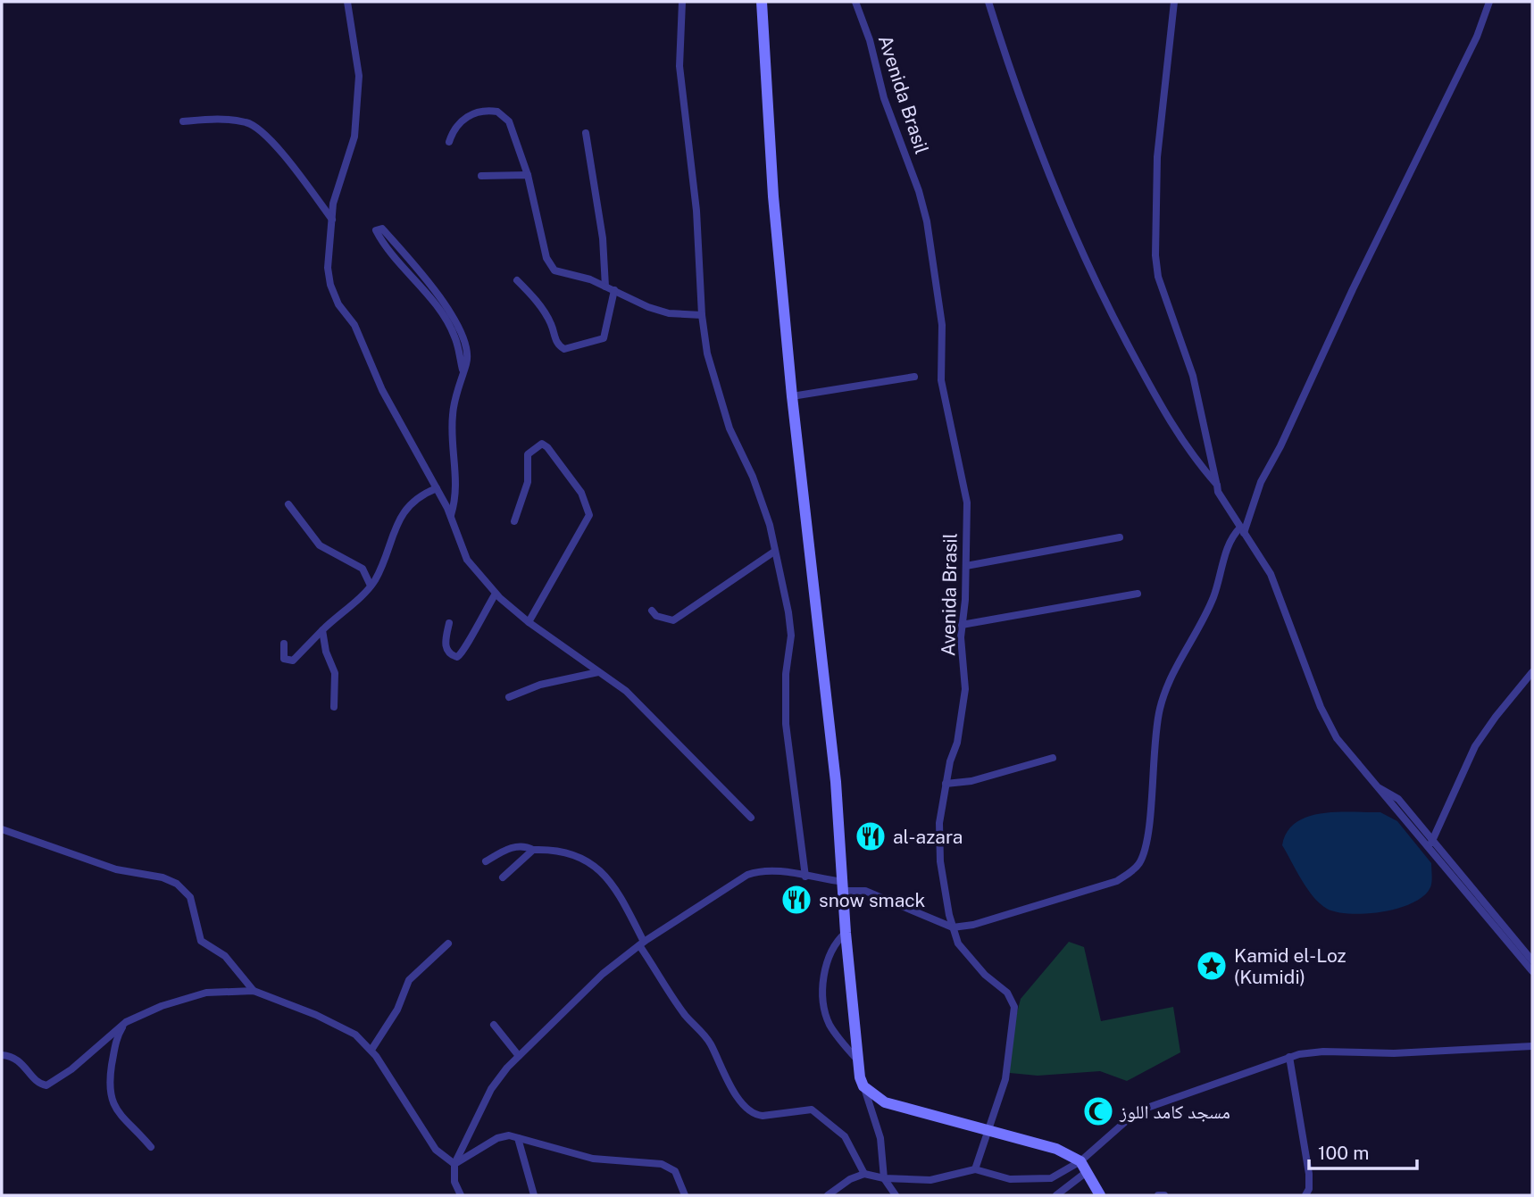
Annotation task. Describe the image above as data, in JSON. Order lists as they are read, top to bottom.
{
  "streets": {
    "street": ["Avenida Brasil"]
  },
  "places": {
    "restaurant": ["al-azara", "snow smack"],
    "place": ["Kamid el-Loz (Kumidi)"],
    "mosque": ["مسجد كامد اللوز"]
  },
  "scale_bar": "100 m"
}
